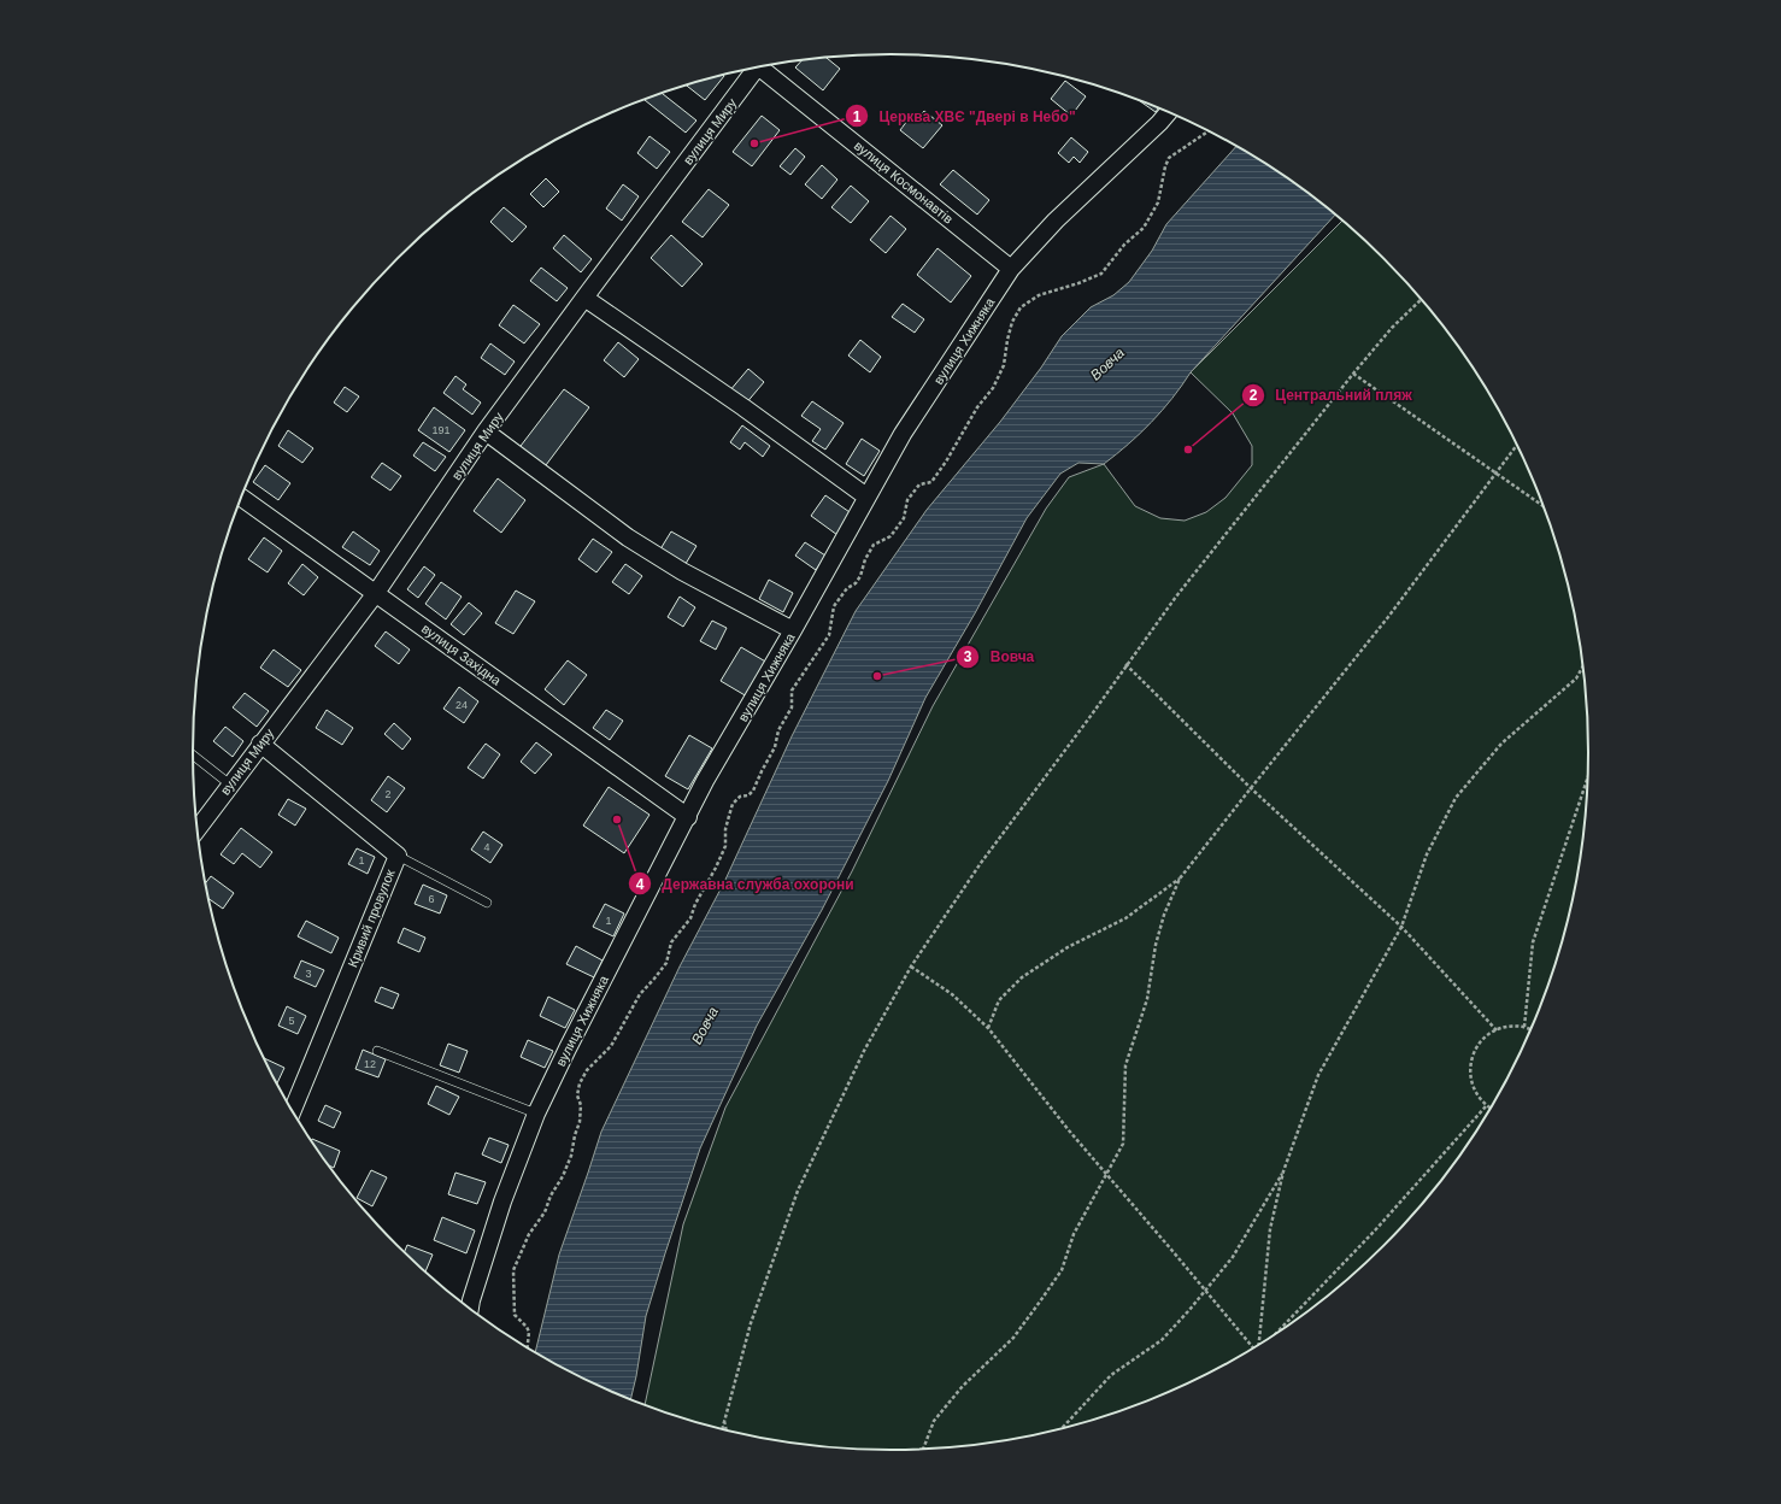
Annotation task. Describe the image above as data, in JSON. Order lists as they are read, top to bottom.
{
  "streets": {
    "street": [
      "вулиця Миру",
      "вулиця Космонавтів",
      "вулиця Хижняка",
      "вулиця Західна",
      "Кривий провулок"
    ]
  },
  "crossings": [
    ["вулиця Миру", "вулиця Західна"],
    ["вулиця Миру", "Кривий провулок"],
    ["вулиця Космонавтів", "вулиця Хижняка"],
    ["вулиця Хижняка", "вулиця Західна"]
  ],
  "water": ["Вовча"],
  "places": [
    "Церква ХВЄ \"Двері в Небо\"",
    "Центральний пляж",
    "Вовча",
    "Державна служба охорони"
  ],
  "house_numbers": [
    "191",
    "24",
    "2",
    "4",
    "1",
    "6",
    "1",
    "3",
    "5",
    "12"
  ]
}
